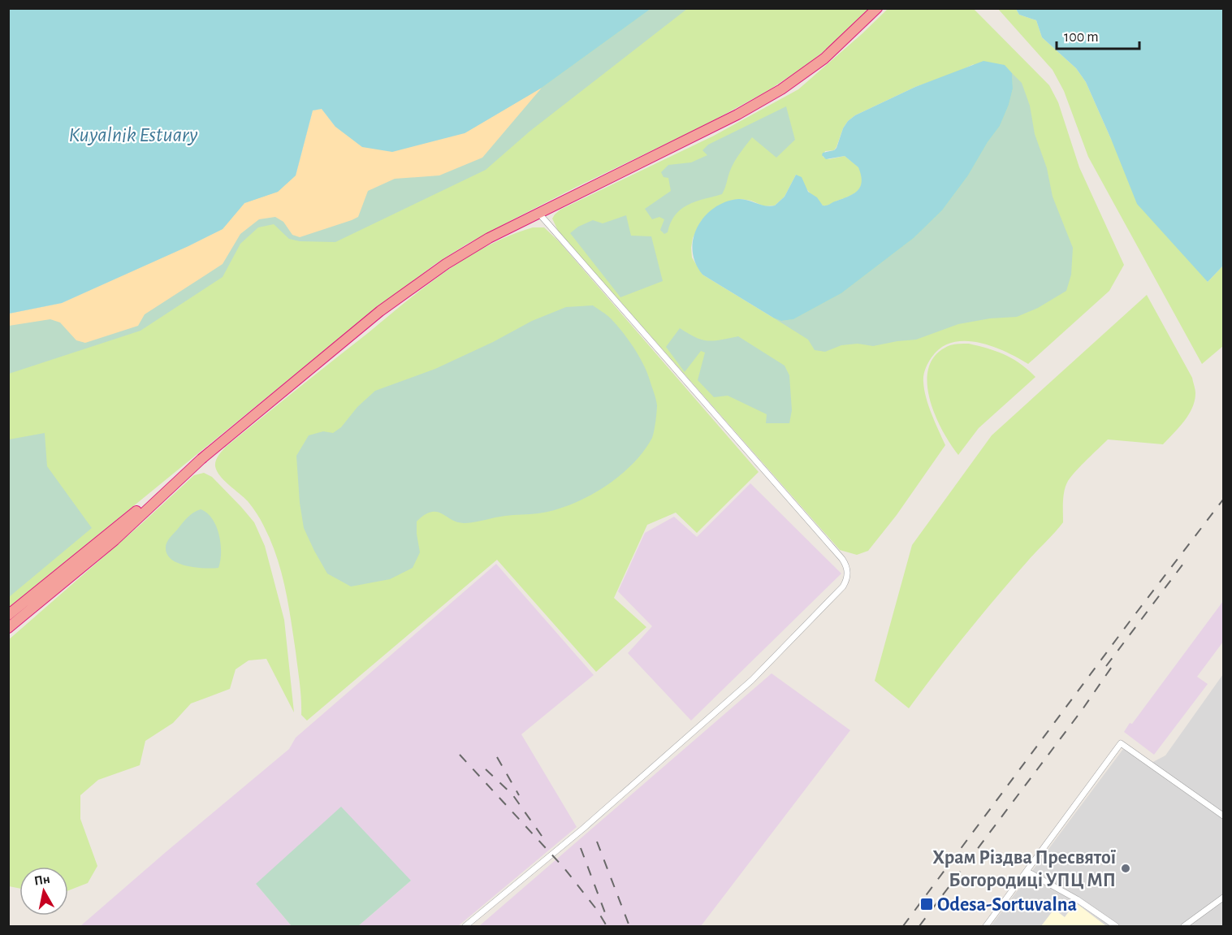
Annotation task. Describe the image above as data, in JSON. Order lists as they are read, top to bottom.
{
  "water": ["Kuyalnik Estuary"],
  "places": {
    "other": ["Храм Різдва Пресвятої Богородиці УПЦ МП"],
    "transit": ["Odesa-Sortuvalna"]
  },
  "scale_bar": "100 m",
  "north": "top"
}
